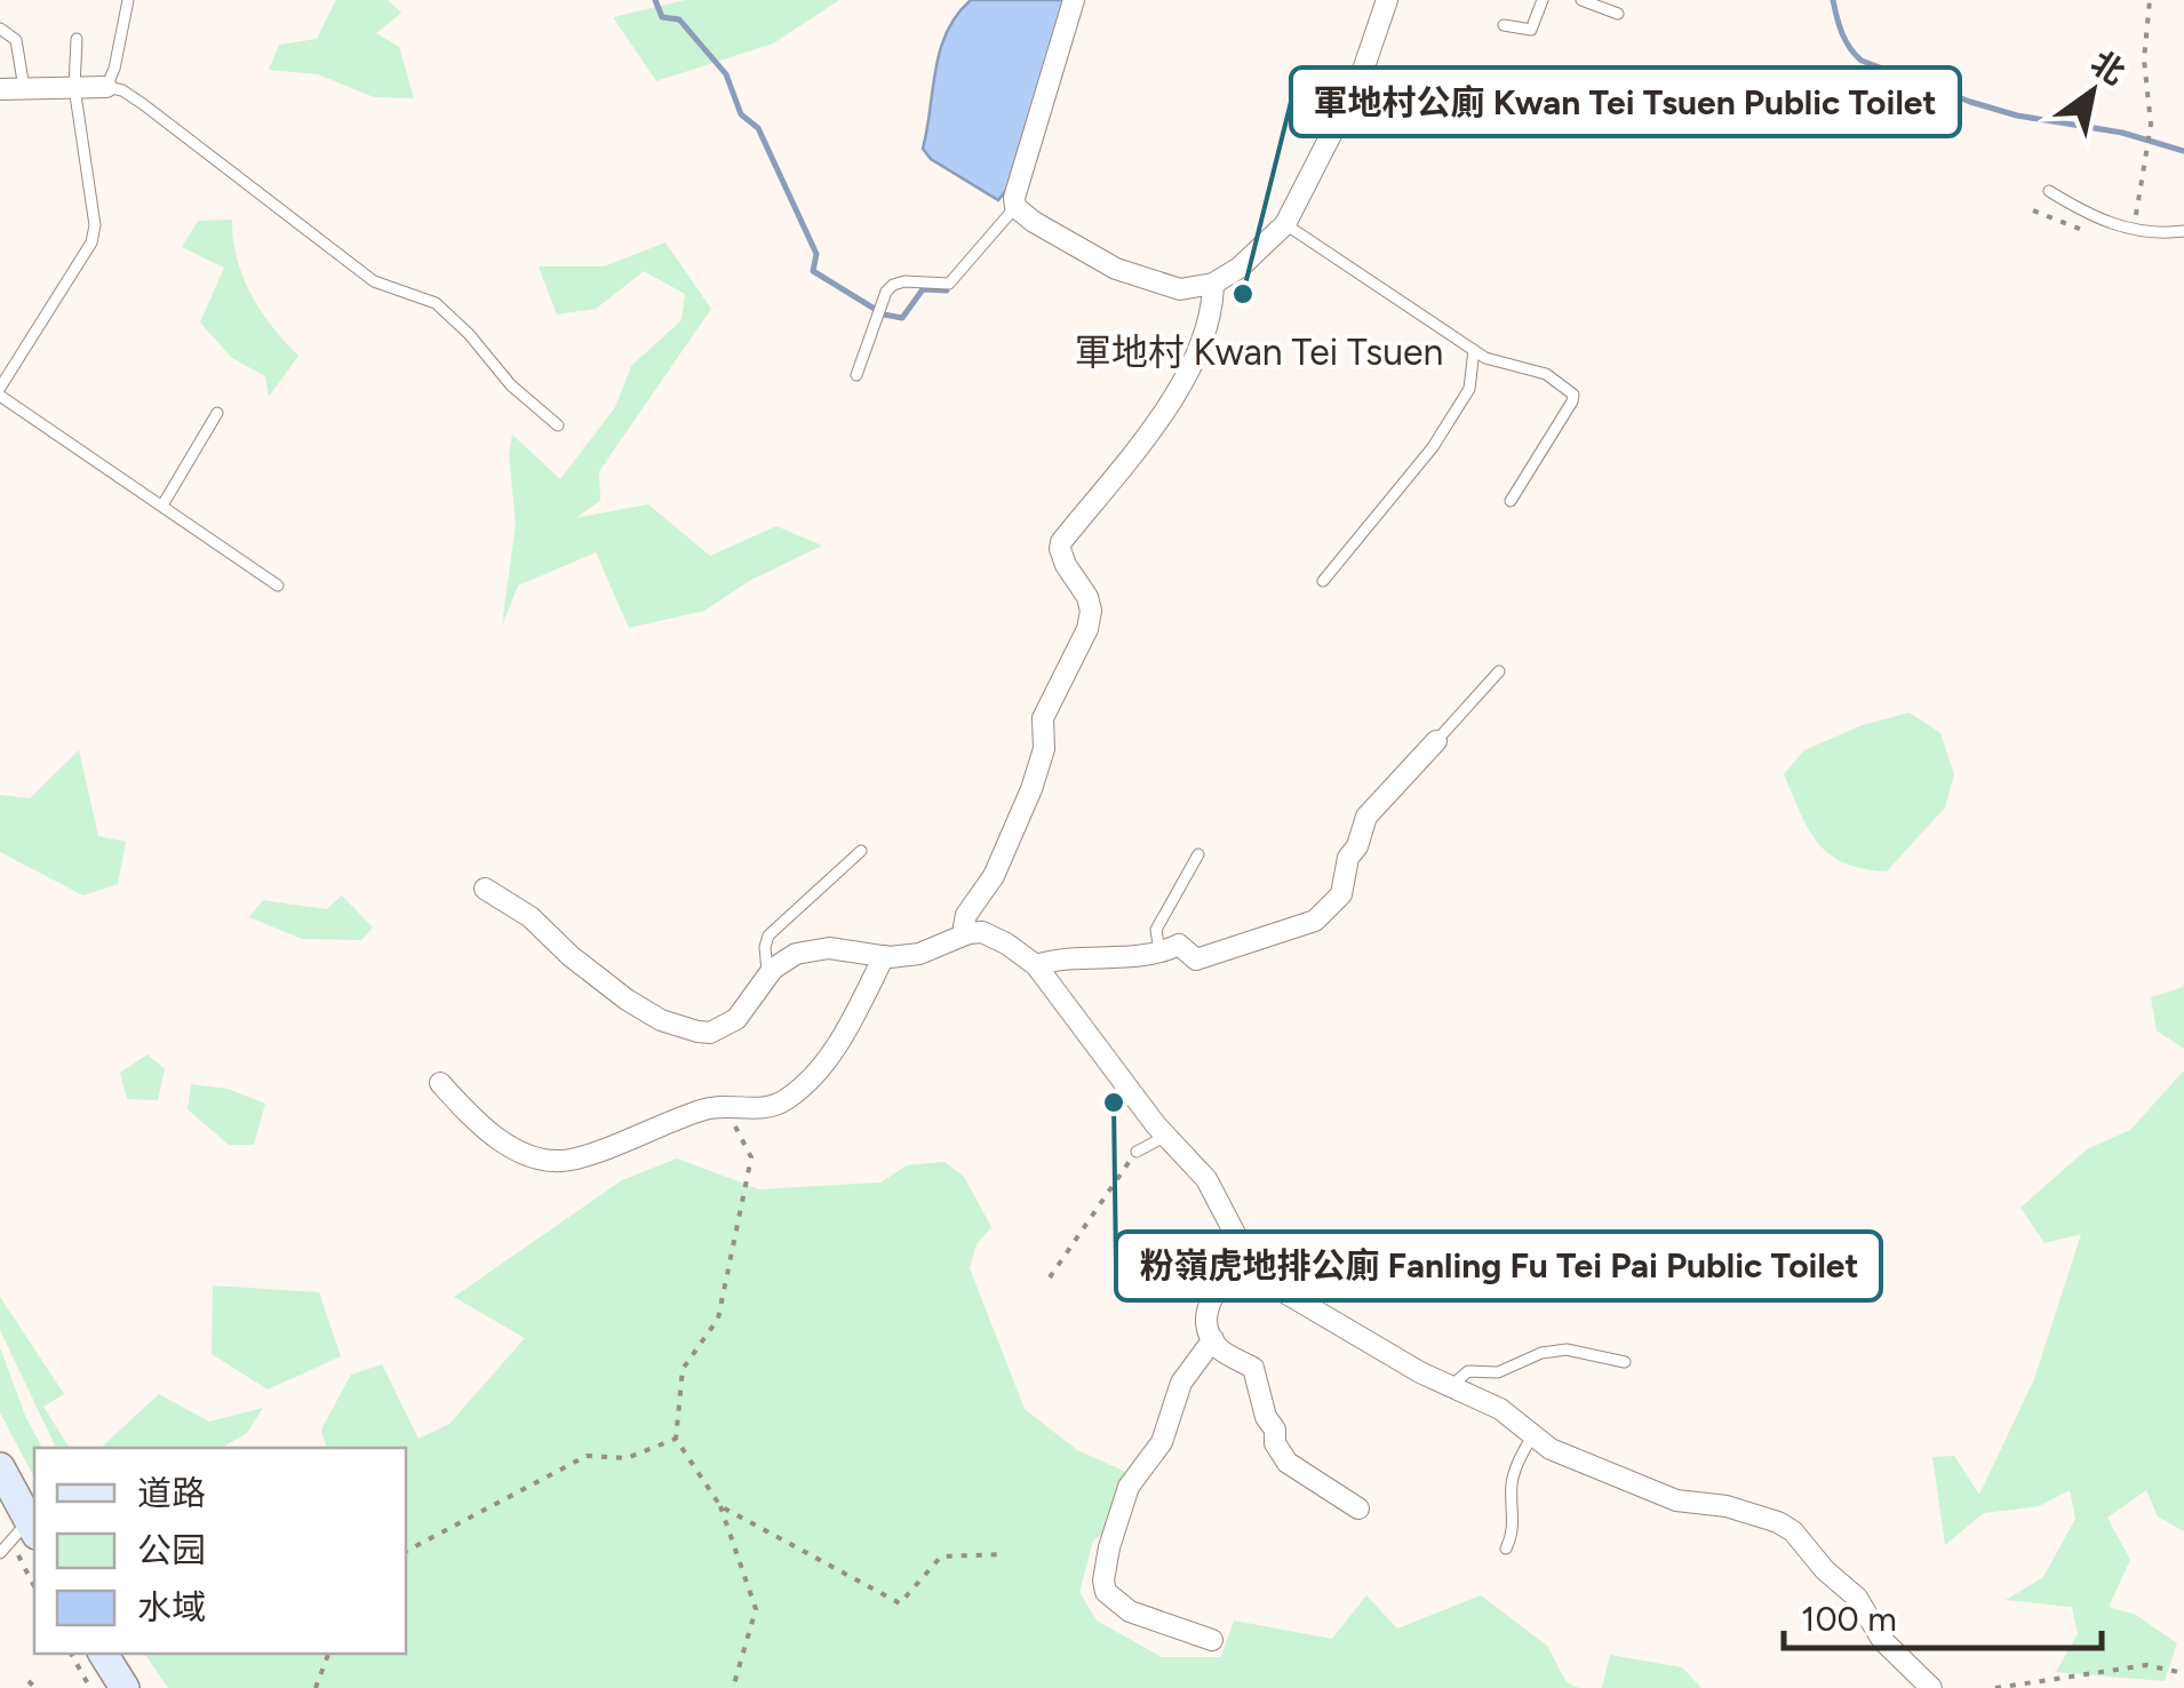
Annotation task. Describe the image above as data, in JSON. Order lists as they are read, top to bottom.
{
  "districts": ["軍地村 Kwan Tei Tsuen"],
  "places": ["軍地村公廁 Kwan Tei Tsuen Public Toilet", "粉嶺虎地排公廁 Fanling Fu Tei Pai Public Toilet"],
  "legend": ["道路", "公园", "水域"],
  "scale_bar": "100 m",
  "north": "top right"
}
